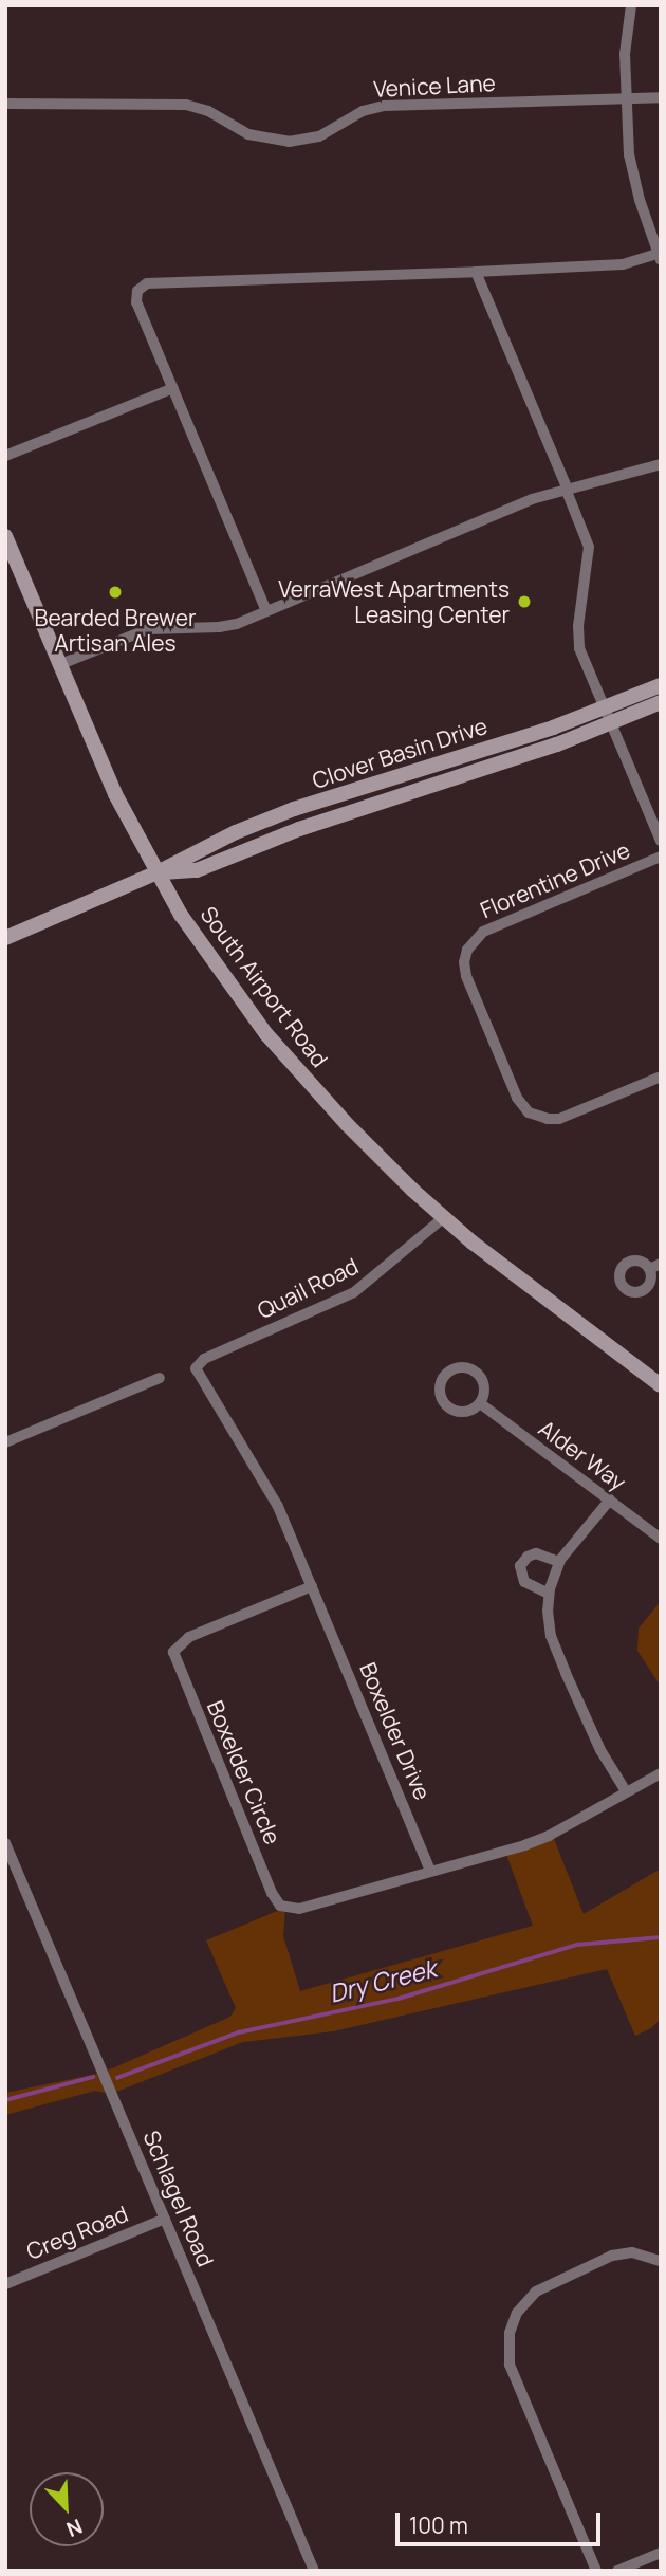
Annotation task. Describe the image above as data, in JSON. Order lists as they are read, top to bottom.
{
  "streets": {
    "main road": ["Clover Basin Drive", "South Airport Road"],
    "street": [
      "Venice Lane",
      "Florentine Drive",
      "Quail Road",
      "Alder Way",
      "Boxelder Drive",
      "Boxelder Circle",
      "Schlagel Road",
      "Creg Road"
    ]
  },
  "crossings": [
    ["Clover Basin Drive", "South Airport Road"],
    ["South Airport Road", "Quail Road"],
    ["Quail Road", "Boxelder Drive"],
    ["Boxelder Drive", "Boxelder Circle"],
    ["Schlagel Road", "Creg Road"]
  ],
  "water": ["Dry Creek"],
  "places": ["Bearded Brewer Artisan Ales", "VerraWest Apartments Leasing Center"],
  "scale_bar": "100 m",
  "north": "bottom right"
}
